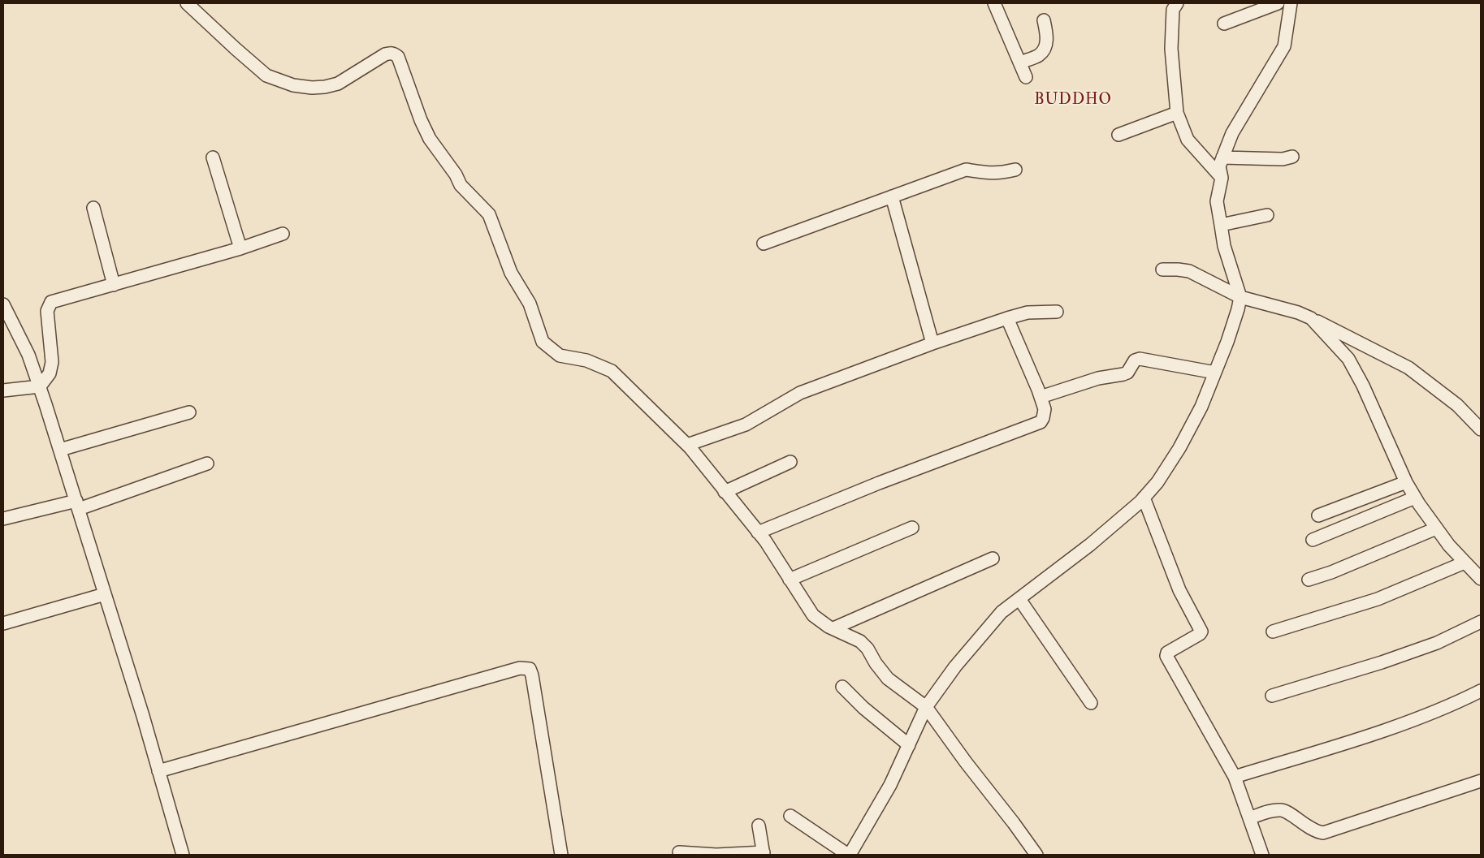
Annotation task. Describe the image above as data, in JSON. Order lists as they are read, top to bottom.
{
  "districts": ["BUDDHO"]
}
